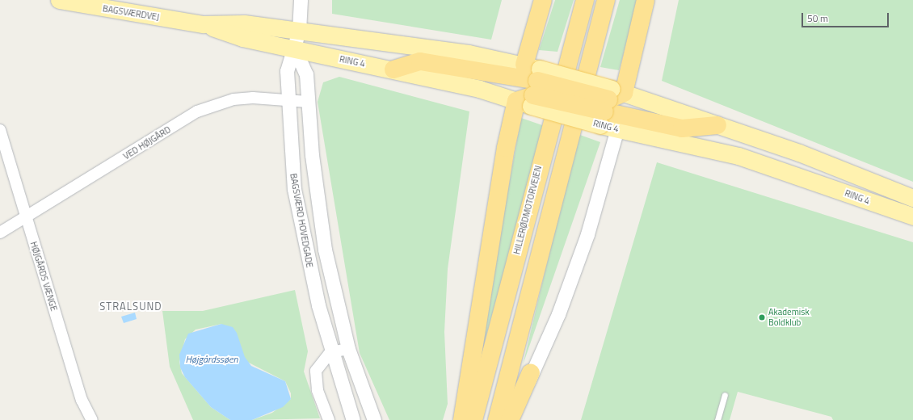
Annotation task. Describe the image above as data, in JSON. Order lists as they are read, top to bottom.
{
  "streets": {
    "highway": ["HILLERØDMOTORVEJEN"],
    "main road": ["BAGSVÆRDVEJ", "RING 4"],
    "street": ["VED HØJGÅRD", "BAGSVÆRD HOVEDGADE", "HØJGÅRDS VÆNGE"]
  },
  "crossings": [
    ["BAGSVÆRDVEJ", "RING 4"],
    ["BAGSVÆRDVEJ", "BAGSVÆRD HOVEDGADE"],
    ["RING 4", "BAGSVÆRD HOVEDGADE"],
    ["VED HØJGÅRD", "BAGSVÆRD HOVEDGADE"],
    ["VED HØJGÅRD", "HØJGÅRDS VÆNGE"]
  ],
  "districts": ["STRALSUND"],
  "water": ["Højgårdssøen"],
  "places": ["Akademisk Boldklub"],
  "scale_bar": "50 m"
}
